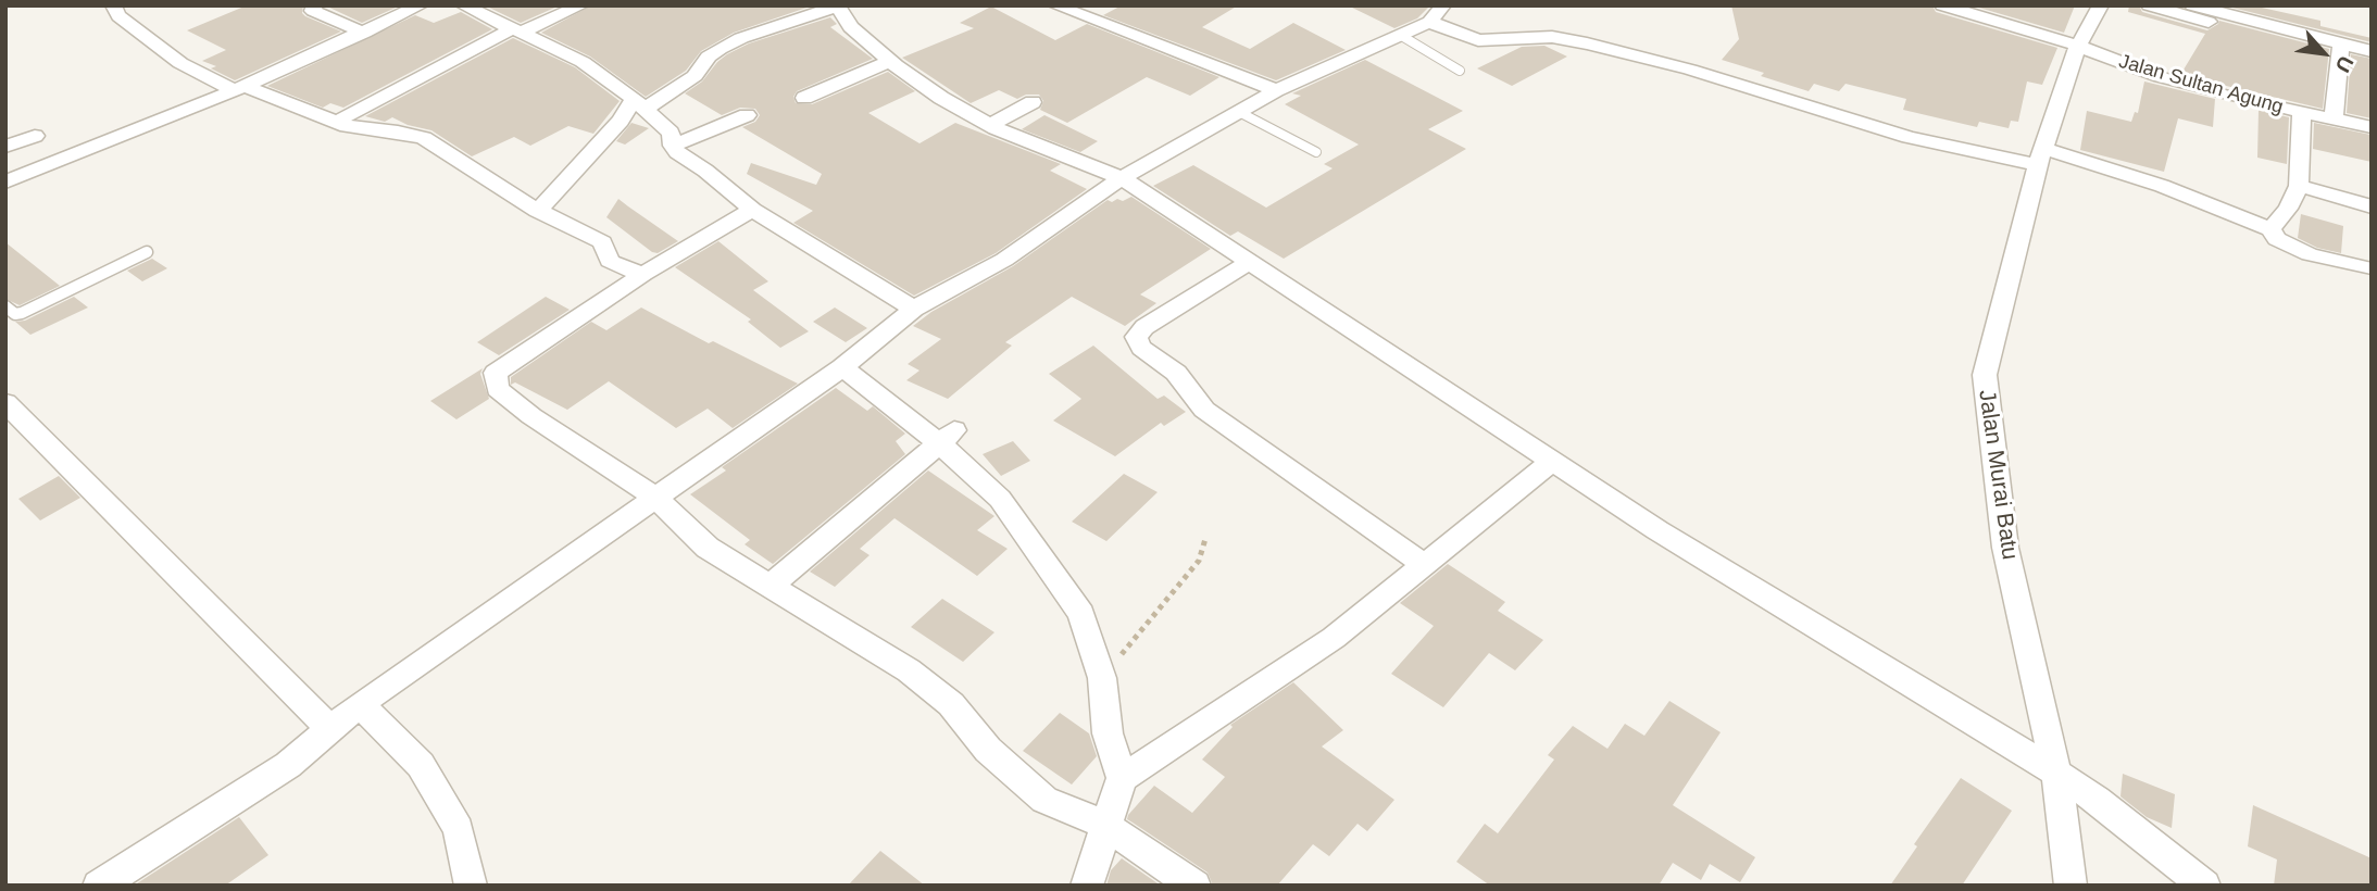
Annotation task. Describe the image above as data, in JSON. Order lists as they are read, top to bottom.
{
  "streets": {
    "street": ["Jalan Sultan Agung", "Jalan Murai Batu"]
  },
  "crossings": [
    ["Jalan Sultan Agung", "Jalan Murai Batu"]
  ],
  "north": "bottom right"
}
